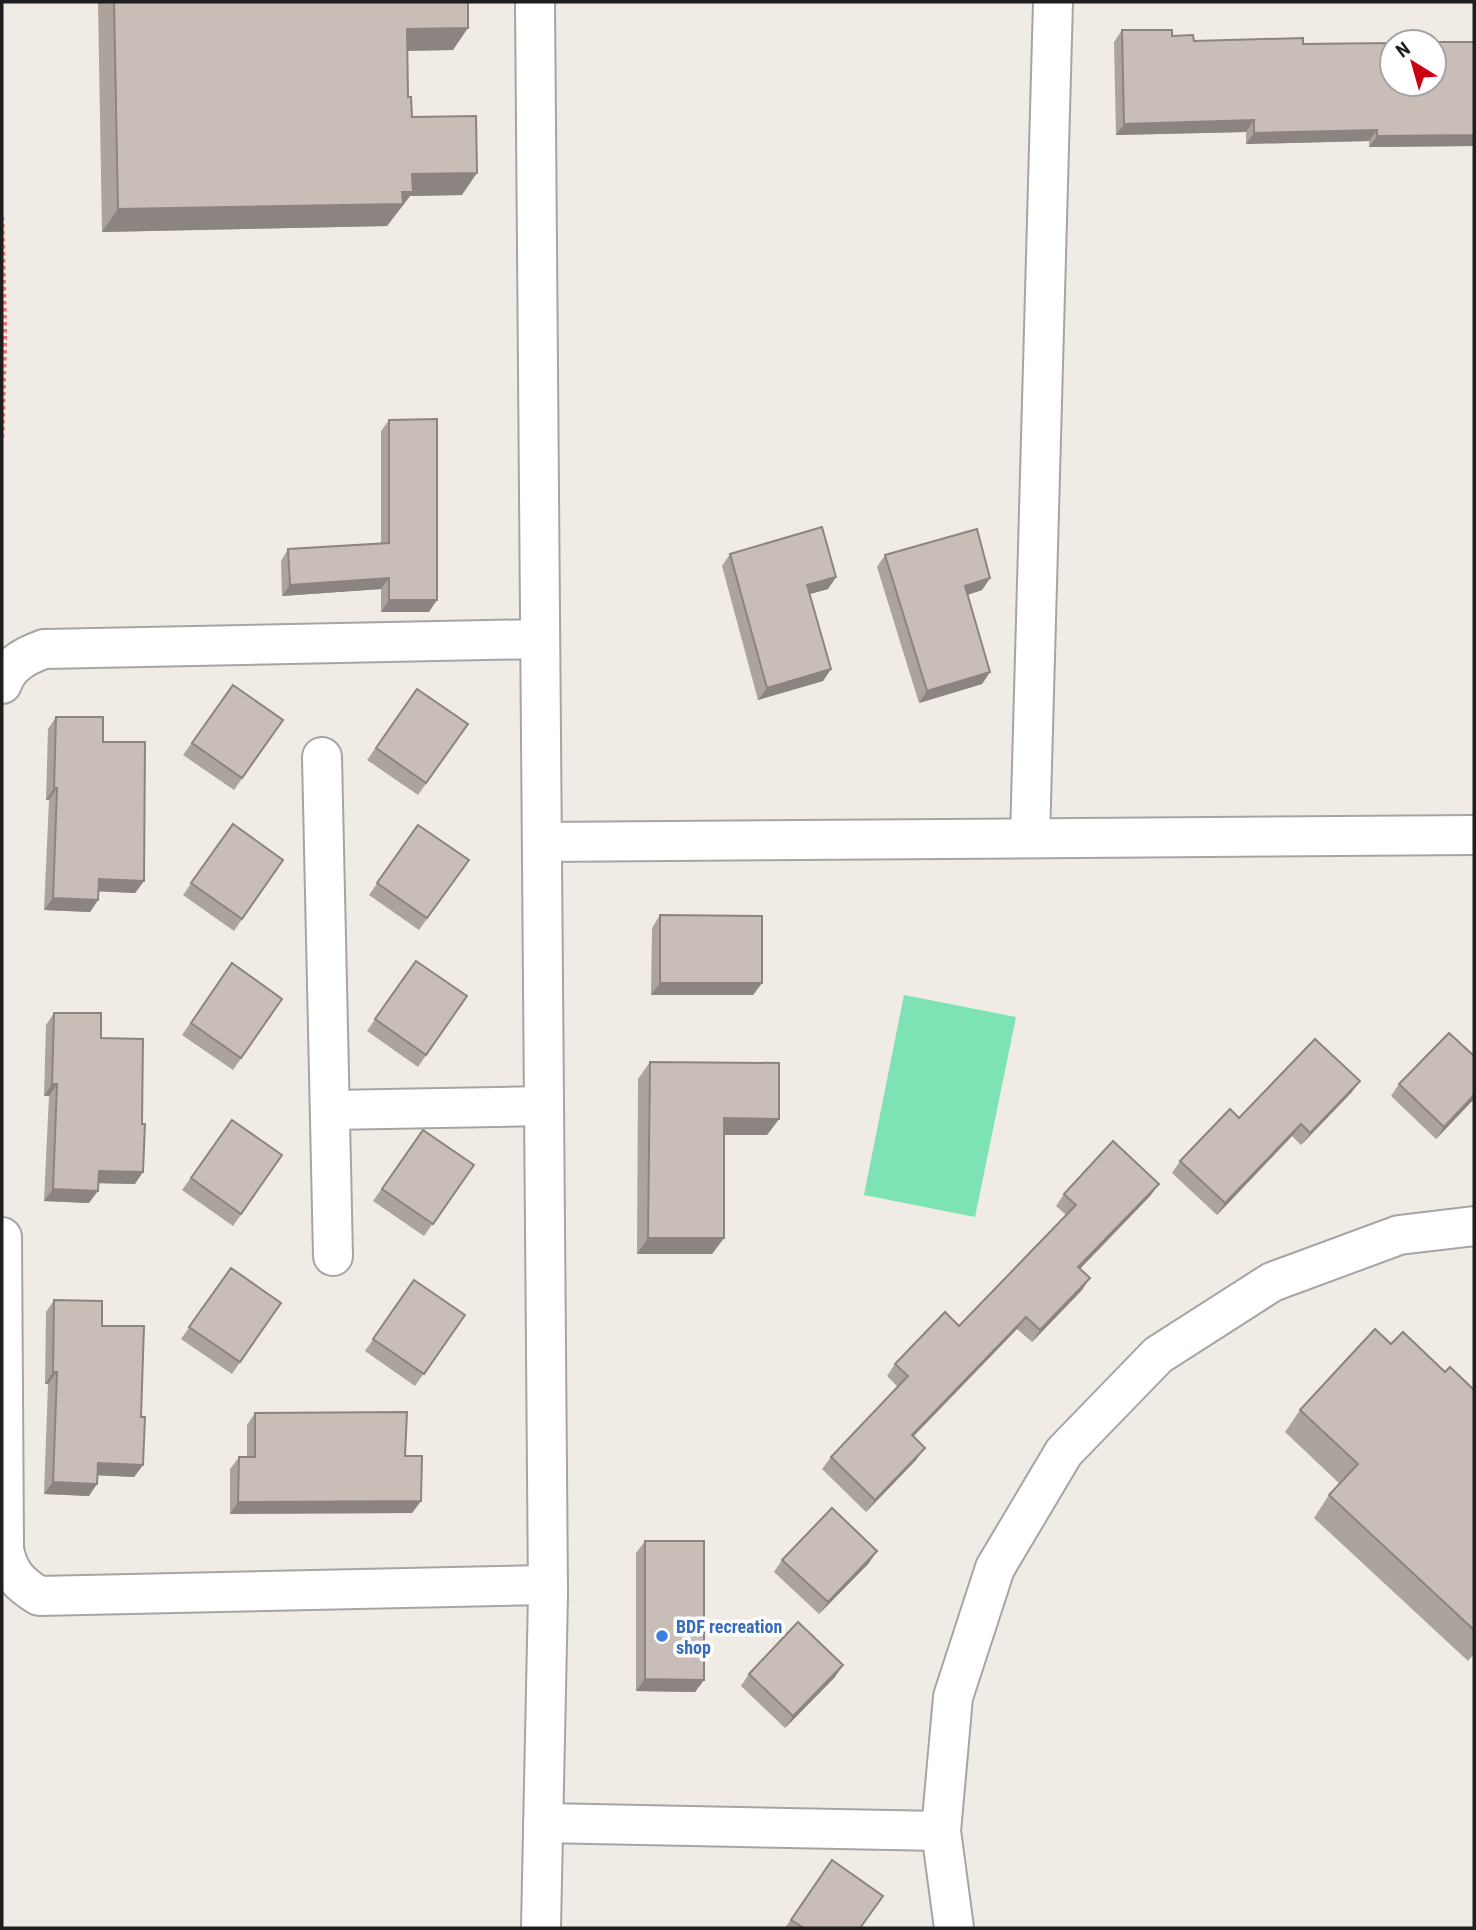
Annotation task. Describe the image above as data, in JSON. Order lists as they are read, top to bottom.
{
  "places": ["BDF recreation shop"],
  "north": "top left"
}
